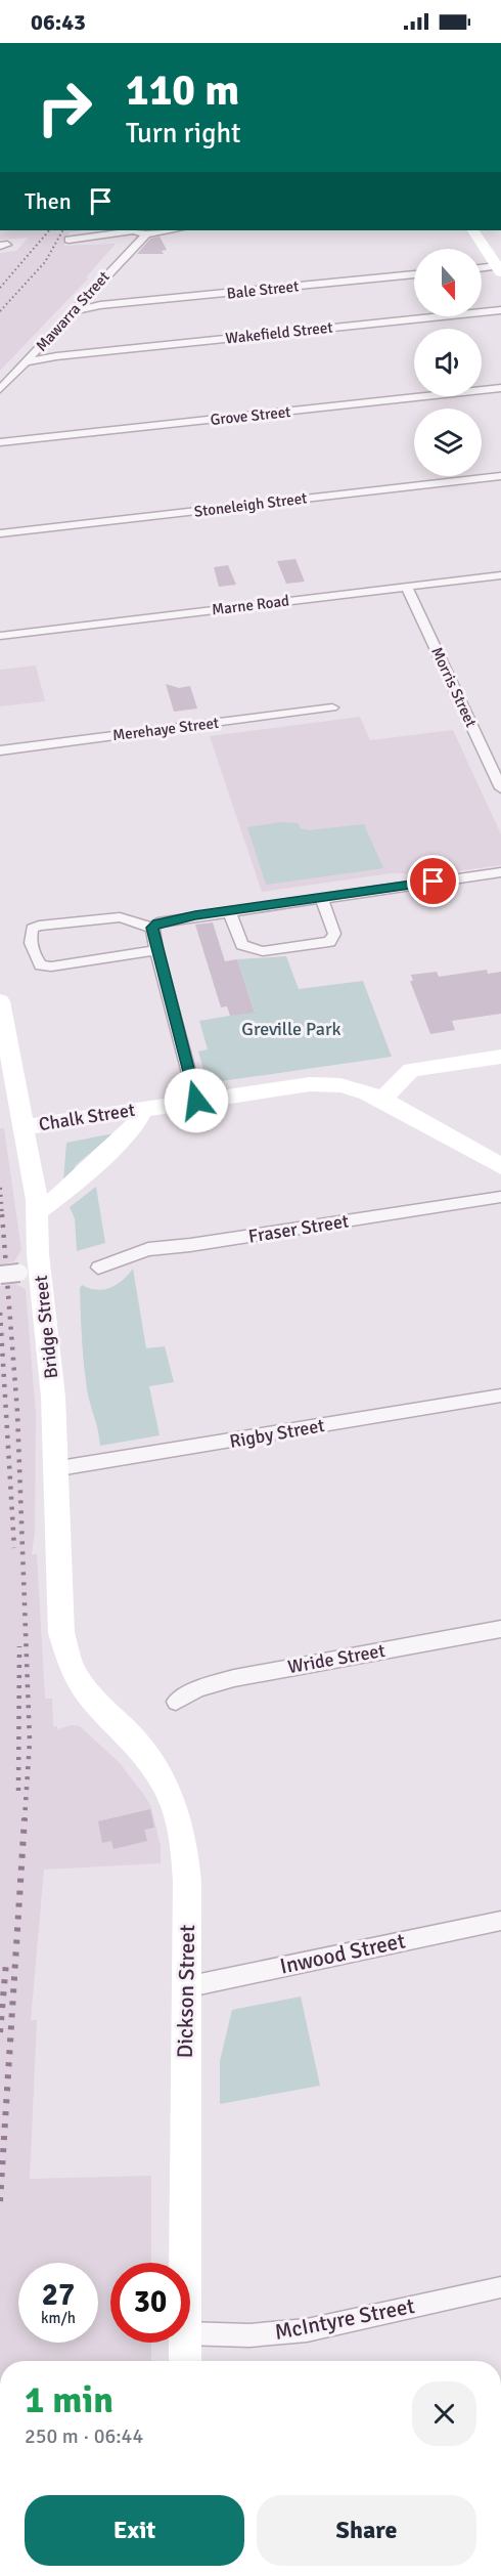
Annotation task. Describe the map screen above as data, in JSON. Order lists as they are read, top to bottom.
{
  "streets": {
    "street": [
      "Bale Street",
      "Mawarra Street",
      "Wakefield Street",
      "Grove Street",
      "Stoneleigh Street",
      "Marne Road",
      "Morris Street",
      "Merehaye Street",
      "Chalk Street",
      "Fraser Street",
      "Bridge Street",
      "Rigby Street",
      "Wride Street",
      "Inwood Street",
      "Dickson Street",
      "McIntyre Street"
    ]
  },
  "crossings": [
    ["Bale Street", "Mawarra Street"],
    ["Mawarra Street", "Wakefield Street"],
    ["Marne Road", "Morris Street"],
    ["Chalk Street", "Bridge Street"],
    ["Bridge Street", "Rigby Street"],
    ["Bridge Street", "Dickson Street"],
    ["Inwood Street", "Dickson Street"]
  ],
  "parks": ["Greville Park"],
  "north": "bottom",
  "page": {
    "status": "06:43",
    "turn": ["110 m", "Turn right"],
    "then": "Then",
    "speed": "27 km/h",
    "limit": "30",
    "heading": ["1 min", "250 m · 06:44"],
    "buttons": ["Exit", "Share"]
  }
}
